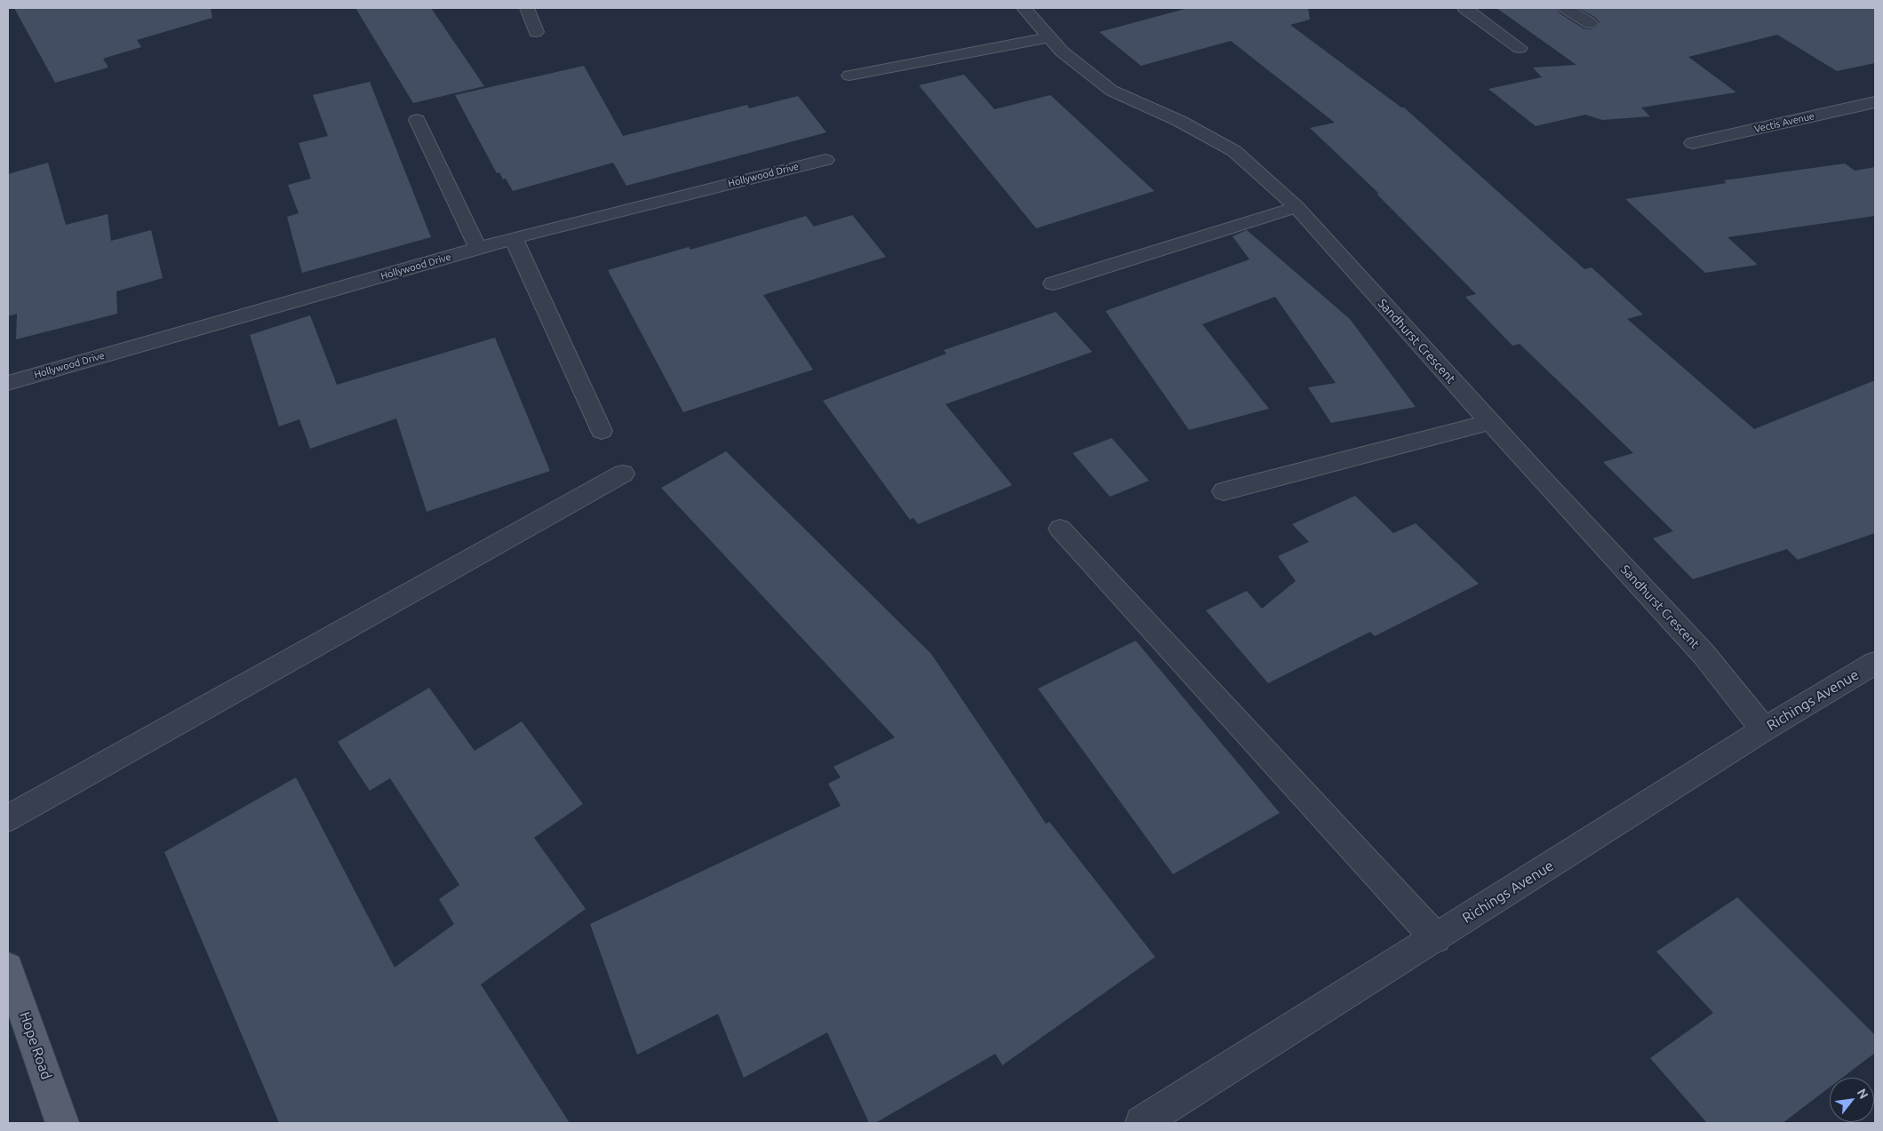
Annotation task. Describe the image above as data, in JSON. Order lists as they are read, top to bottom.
{
  "streets": {
    "main road": ["Hope Road"],
    "street": [
      "Vectis Avenue",
      "Hollywood Drive",
      "Sandhurst Crescent",
      "Richings Avenue"
    ]
  },
  "crossings": [
    ["Sandhurst Crescent", "Richings Avenue"]
  ],
  "north": "top right"
}
